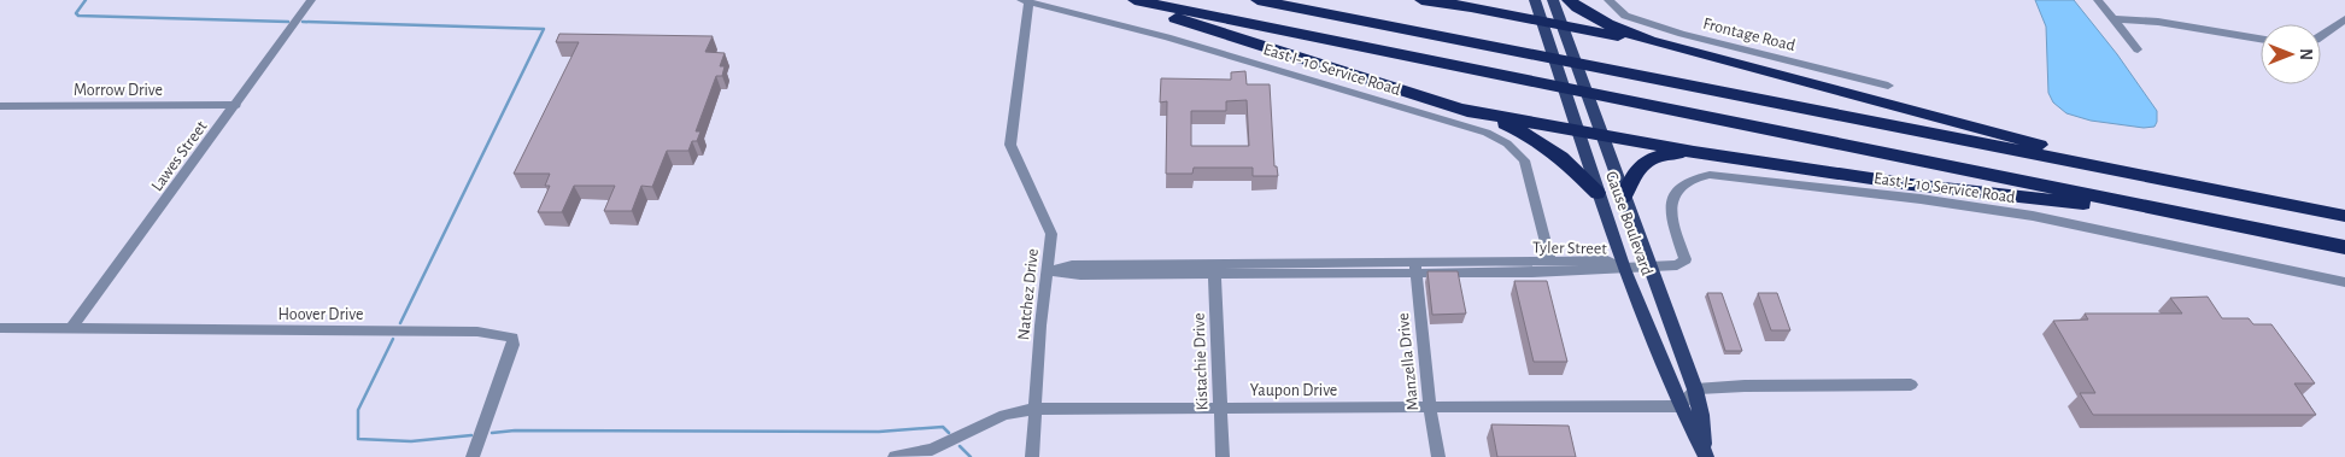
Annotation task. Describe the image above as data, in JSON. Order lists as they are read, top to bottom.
{
  "streets": {
    "main road": ["Gause Boulevard"],
    "street": [
      "Frontage Road",
      "East I- 10 Service Road",
      "Morrow Drive",
      "Lawes Street",
      "Tyler Street",
      "Natchez Drive",
      "Hoover Drive",
      "Kistachie Drive",
      "Manzella Drive",
      "Yaupon Drive"
    ]
  },
  "crossings": [
    ["East I- 10 Service Road", "Gause Boulevard"],
    ["East I- 10 Service Road", "Tyler Street"],
    ["East I- 10 Service Road", "Natchez Drive"],
    ["Morrow Drive", "Lawes Street"],
    ["Lawes Street", "Hoover Drive"],
    ["Gause Boulevard", "Tyler Street"],
    ["Gause Boulevard", "Yaupon Drive"],
    ["Tyler Street", "Natchez Drive"],
    ["Tyler Street", "Kistachie Drive"],
    ["Tyler Street", "Manzella Drive"],
    ["Natchez Drive", "Yaupon Drive"],
    ["Kistachie Drive", "Yaupon Drive"],
    ["Manzella Drive", "Yaupon Drive"]
  ],
  "north": "right"
}
